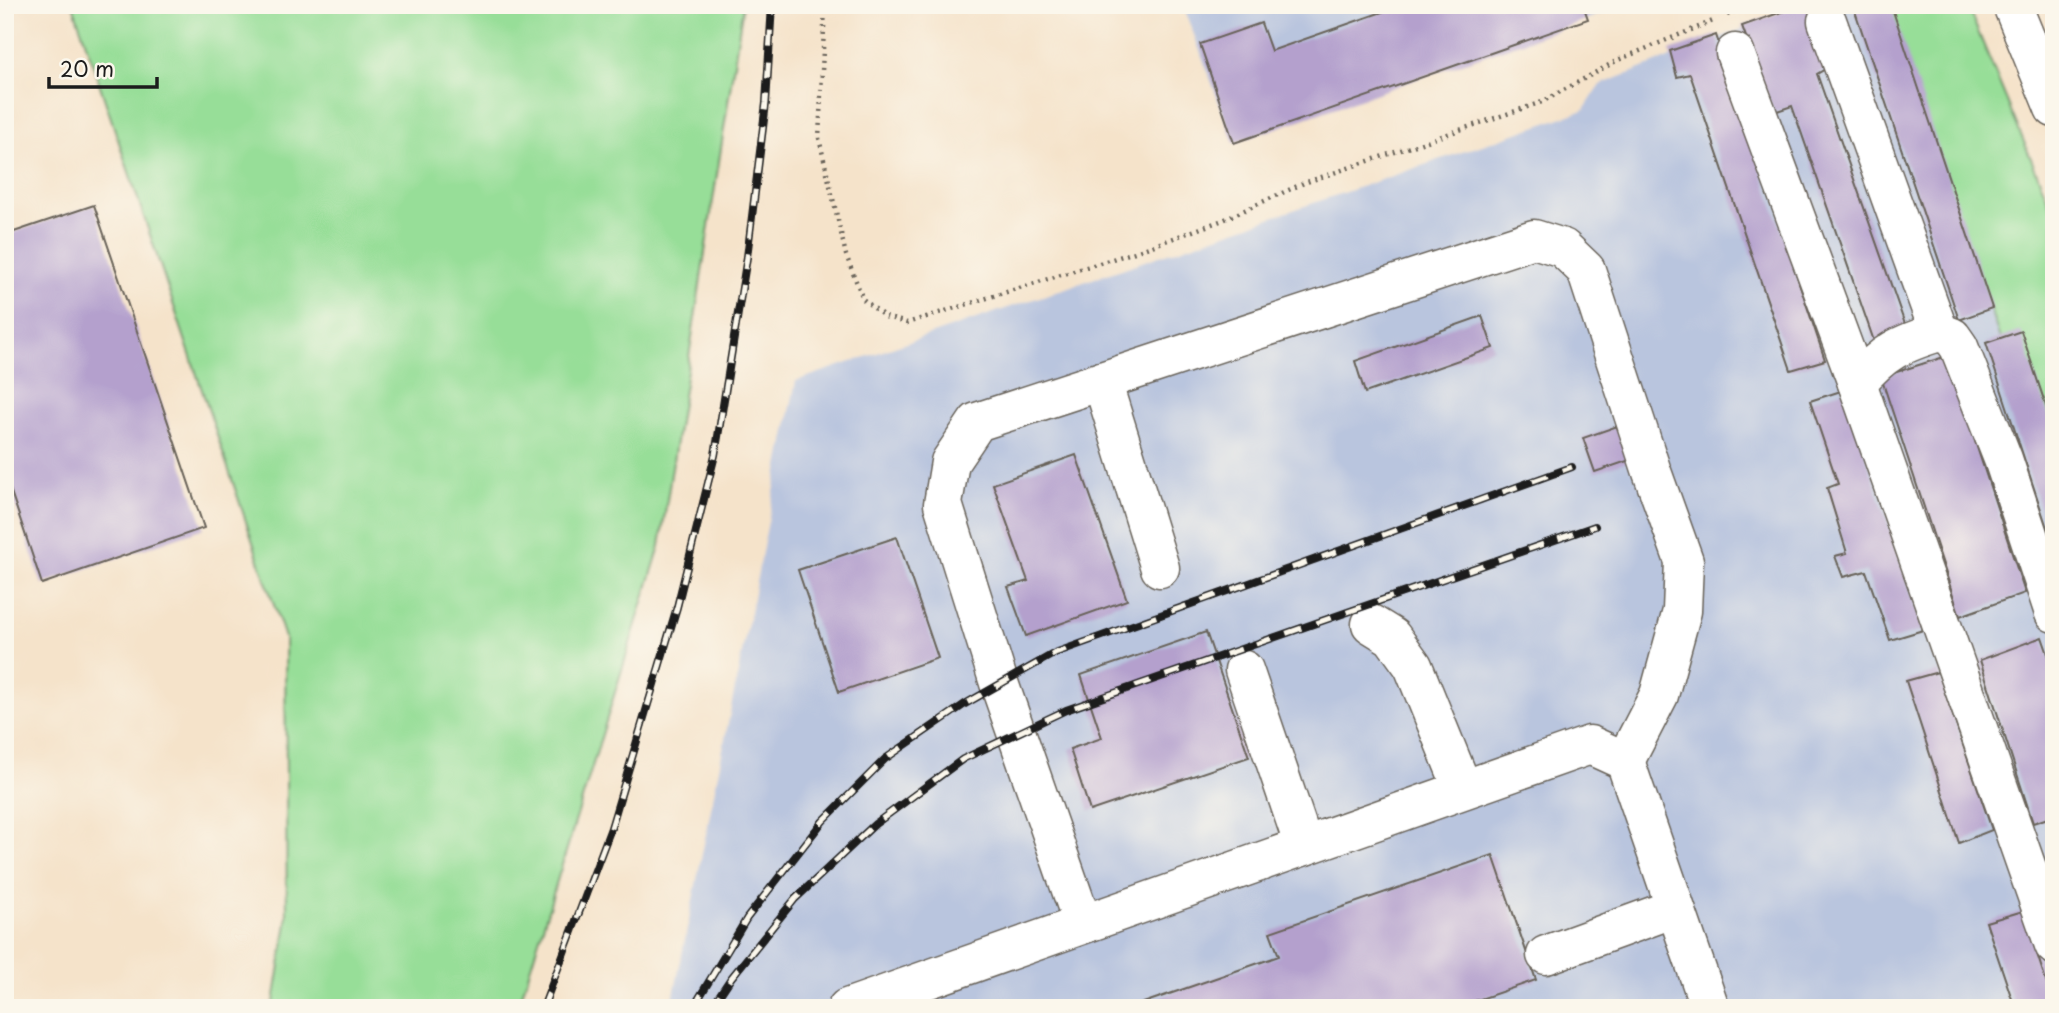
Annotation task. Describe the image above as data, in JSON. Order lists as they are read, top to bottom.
{
  "scale_bar": "20 m"
}
